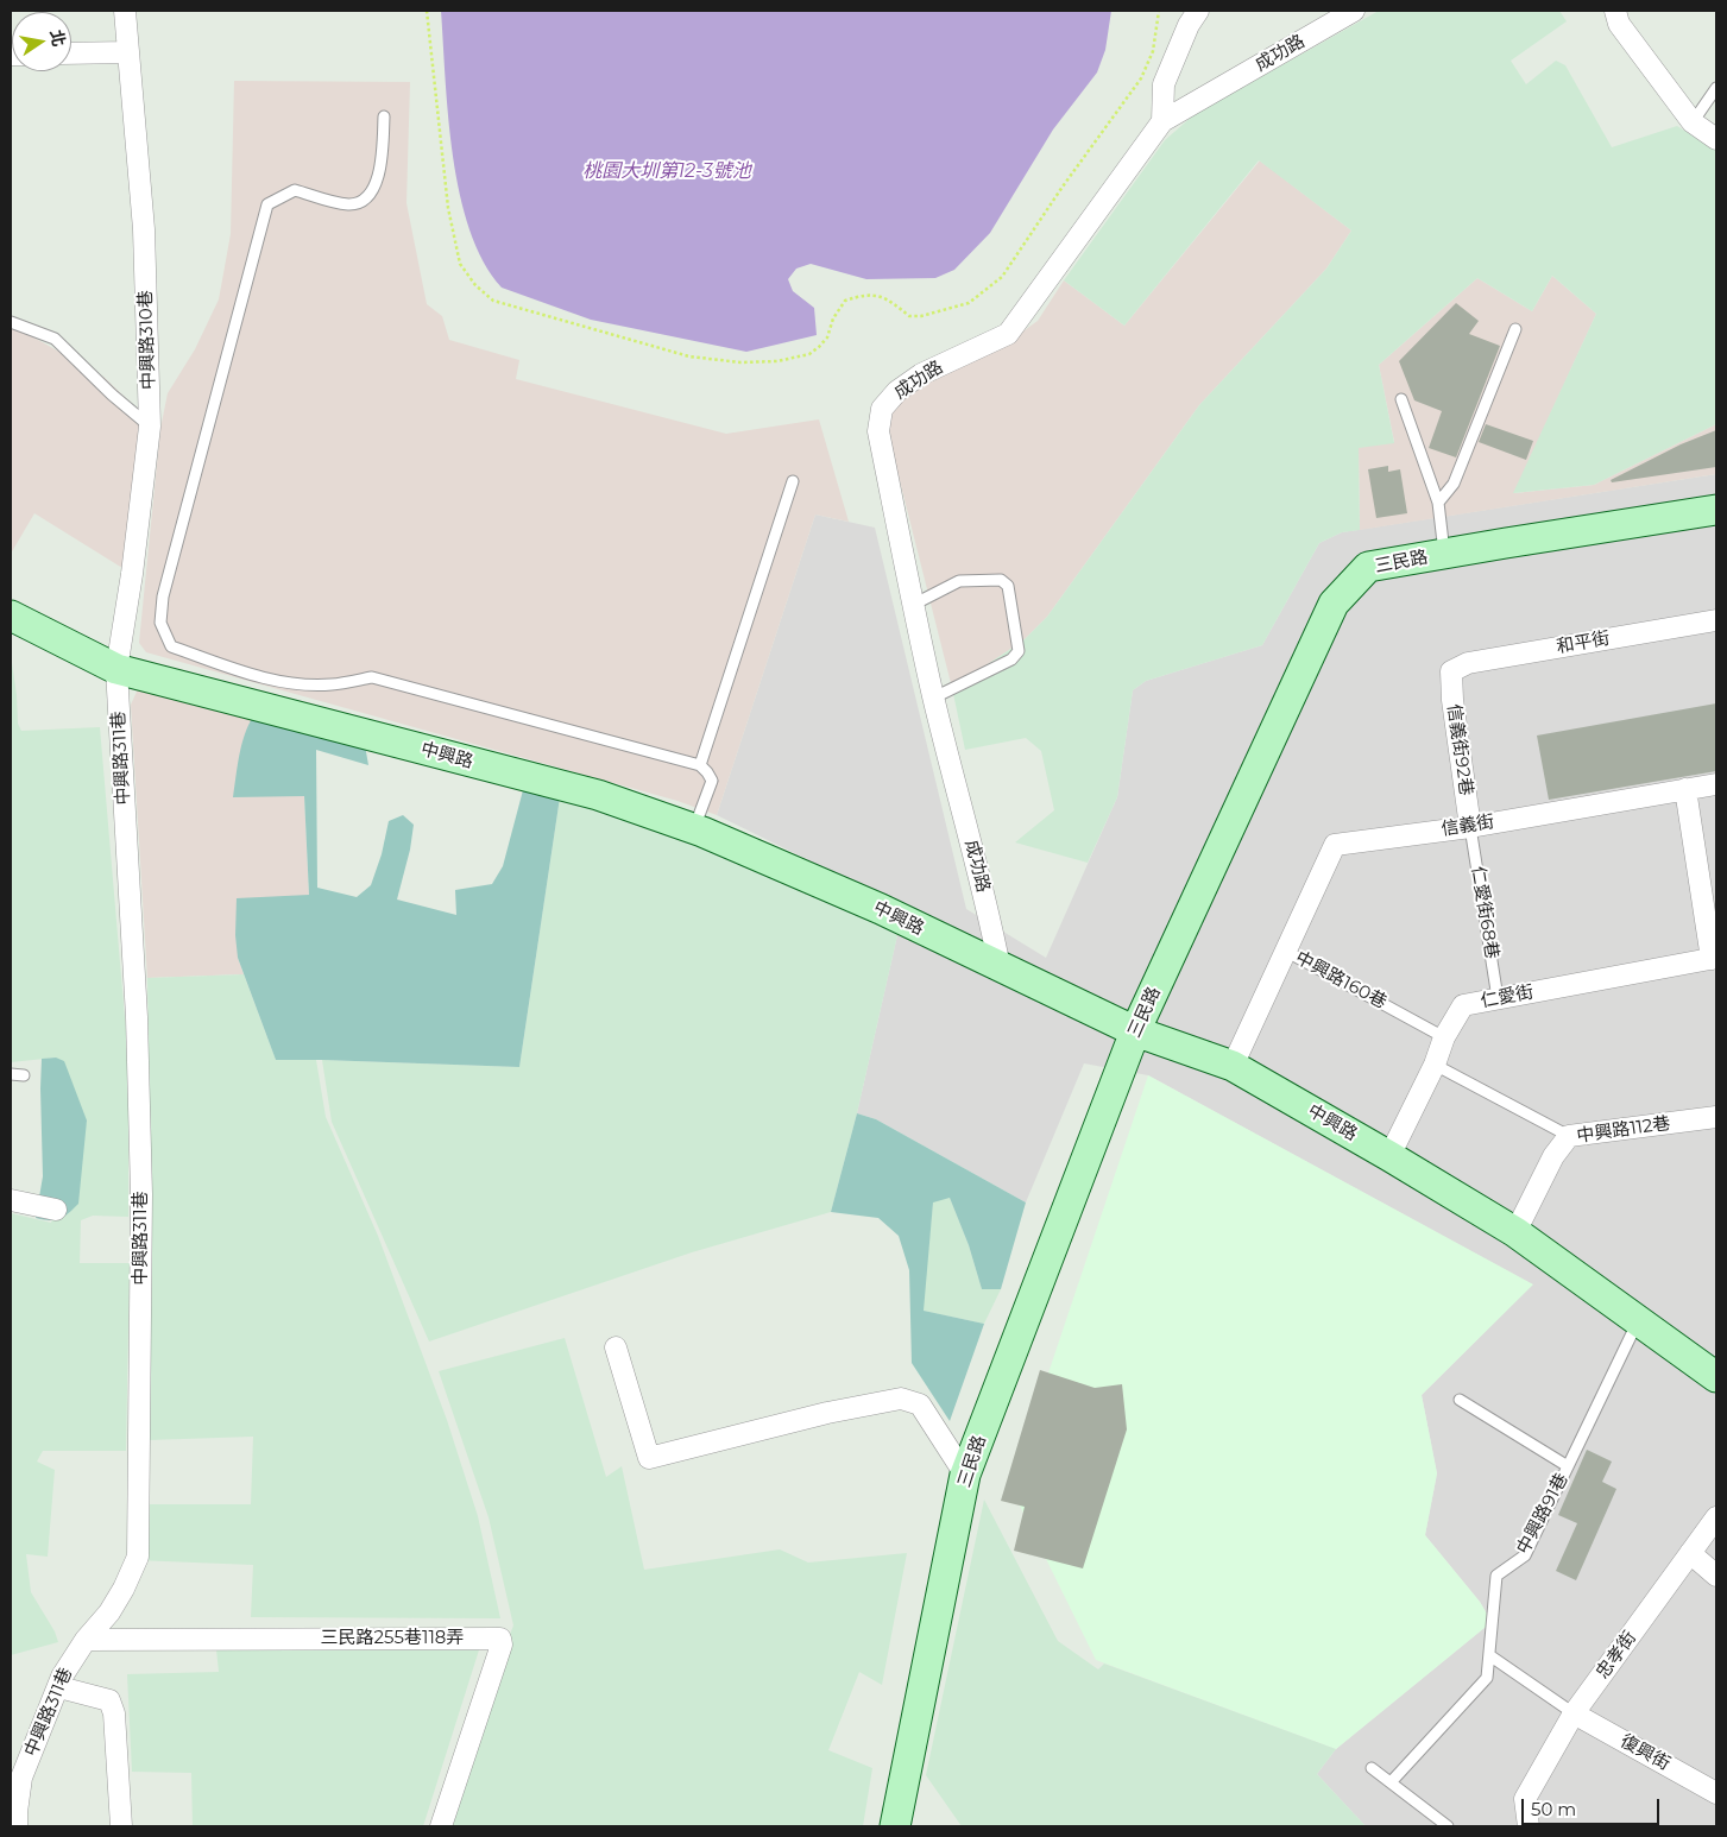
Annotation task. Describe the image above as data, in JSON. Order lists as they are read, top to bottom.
{
  "streets": {
    "street": [
      "成功路",
      "中興路310巷",
      "三民路",
      "和平街",
      "信義街92巷",
      "中興路",
      "中興路311巷",
      "信義街",
      "中興路160巷",
      "仁愛街",
      "中興路112巷",
      "三民路255巷118弄",
      "忠孝街",
      "復興街"
    ],
    "lane": ["仁愛街68巷", "中興路91巷"]
  },
  "crossings": [
    ["成功路", "中興路"],
    ["中興路310巷", "中興路"],
    ["中興路310巷", "中興路311巷"],
    ["三民路", "中興路"],
    ["和平街", "信義街92巷"],
    ["信義街92巷", "信義街"],
    ["信義街92巷", "仁愛街68巷"],
    ["中興路", "中興路311巷"],
    ["中興路", "中興路160巷"],
    ["中興路", "仁愛街"],
    ["中興路", "中興路112巷"],
    ["中興路", "中興路91巷"],
    ["中興路311巷", "三民路255巷118弄"],
    ["信義街", "仁愛街68巷"],
    ["信義街", "中興路160巷"],
    ["仁愛街68巷", "仁愛街"],
    ["中興路160巷", "仁愛街"],
    ["忠孝街", "復興街"]
  ],
  "water": ["桃園大圳第12-3號池"],
  "scale_bar": "50 m",
  "north": "right"
}
